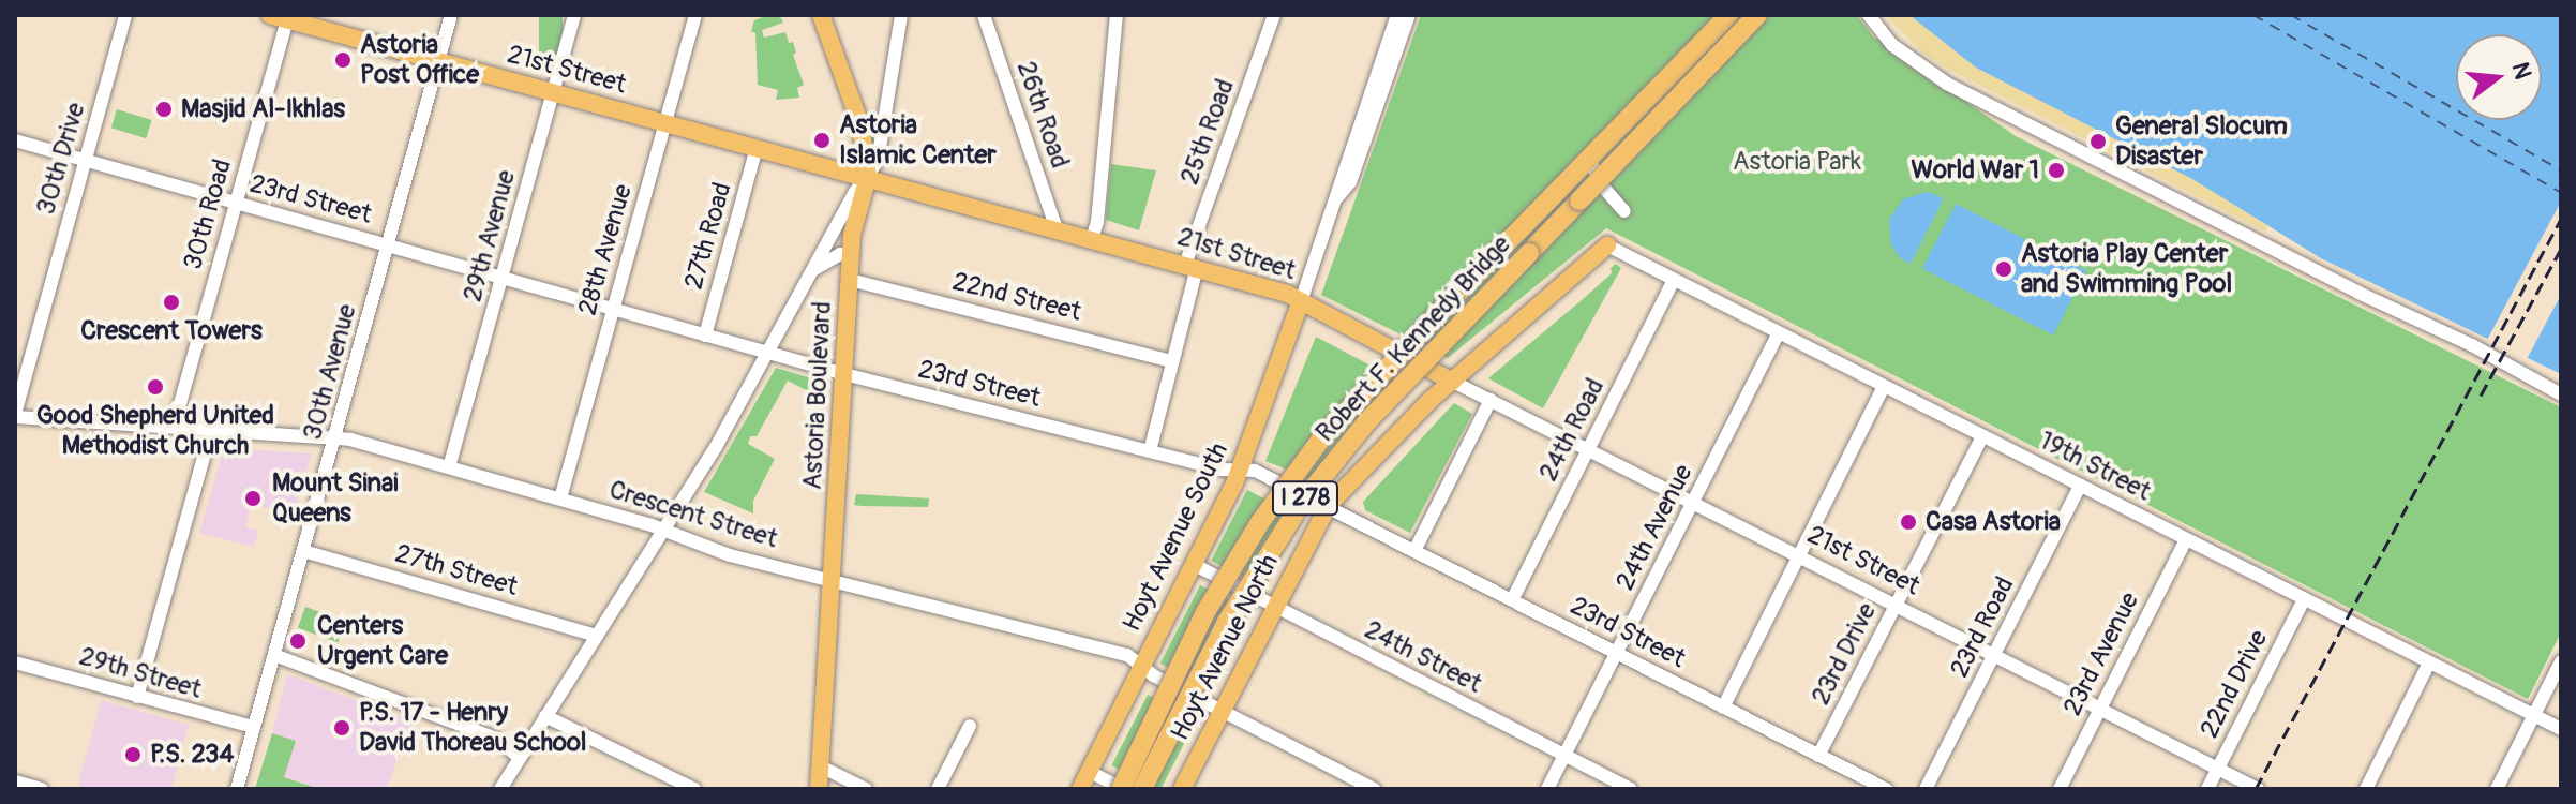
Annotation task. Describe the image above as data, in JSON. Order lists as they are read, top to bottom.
{
  "streets": {
    "highway": ["Robert F. Kennedy Bridge", "I 278"],
    "main road": [
      "21st Street",
      "Astoria Boulevard",
      "Hoyt Avenue South",
      "Hoyt Avenue North"
    ],
    "street": [
      "26th Road",
      "25th Road",
      "30th Drive",
      "23rd Street",
      "30th Road",
      "29th Avenue",
      "27th Road",
      "28th Avenue",
      "22nd Street",
      "30th Avenue",
      "24th Road",
      "19th Street",
      "Crescent Street",
      "24th Avenue",
      "27th Street",
      "23rd Road",
      "23rd Drive",
      "23rd Avenue",
      "24th Street",
      "29th Street",
      "22nd Drive"
    ]
  },
  "crossings": [
    ["21st Street", "26th Road"],
    ["21st Street", "25th Road"],
    ["21st Street", "30th Road"],
    ["21st Street", "29th Avenue"],
    ["21st Street", "27th Road"],
    ["21st Street", "28th Avenue"],
    ["21st Street", "30th Avenue"],
    ["21st Street", "Astoria Boulevard"],
    ["21st Street", "24th Road"],
    ["21st Street", "24th Avenue"],
    ["21st Street", "Hoyt Avenue South"],
    ["21st Street", "23rd Road"],
    ["21st Street", "Hoyt Avenue North"],
    ["21st Street", "23rd Drive"],
    ["21st Street", "23rd Avenue"],
    ["21st Street", "22nd Drive"],
    ["25th Road", "23rd Street"],
    ["25th Road", "22nd Street"],
    ["30th Drive", "23rd Street"],
    ["30th Drive", "Crescent Street"],
    ["23rd Street", "30th Road"],
    ["23rd Street", "29th Avenue"],
    ["23rd Street", "27th Road"],
    ["23rd Street", "28th Avenue"],
    ["23rd Street", "30th Avenue"],
    ["23rd Street", "Astoria Boulevard"],
    ["23rd Street", "24th Road"],
    ["23rd Street", "24th Avenue"],
    ["23rd Street", "Hoyt Avenue South"],
    ["23rd Street", "Hoyt Avenue North"],
    ["23rd Street", "23rd Drive"],
    ["30th Road", "Crescent Street"],
    ["29th Avenue", "Crescent Street"],
    ["28th Avenue", "Crescent Street"],
    ["22nd Street", "Astoria Boulevard"],
    ["30th Avenue", "Crescent Street"],
    ["30th Avenue", "27th Street"],
    ["30th Avenue", "29th Street"],
    ["Astoria Boulevard", "Crescent Street"],
    ["24th Road", "19th Street"],
    ["19th Street", "24th Avenue"],
    ["19th Street", "23rd Road"],
    ["19th Street", "Hoyt Avenue North"],
    ["19th Street", "23rd Drive"],
    ["19th Street", "23rd Avenue"],
    ["19th Street", "22nd Drive"],
    ["Crescent Street", "Hoyt Avenue South"],
    ["Crescent Street", "Hoyt Avenue North"],
    ["24th Avenue", "24th Street"],
    ["Hoyt Avenue South", "24th Street"],
    ["Hoyt Avenue North", "24th Street"]
  ],
  "parks": ["Astoria Park"],
  "places": [
    "Astoria Post Office",
    "Masjid Al-Ikhlas",
    "Astoria Islamic Center",
    "General Slocum Disaster",
    "World War 1",
    "Astoria Play Center and Swimming Pool",
    "Crescent Towers",
    "Good Shepherd United Methodist Church",
    "Mount Sinai Queens",
    "Casa Astoria",
    "Centers Urgent Care",
    "P.S. 17 - Henry David Thoreau School",
    "P.S. 234"
  ],
  "north": "right"
}
